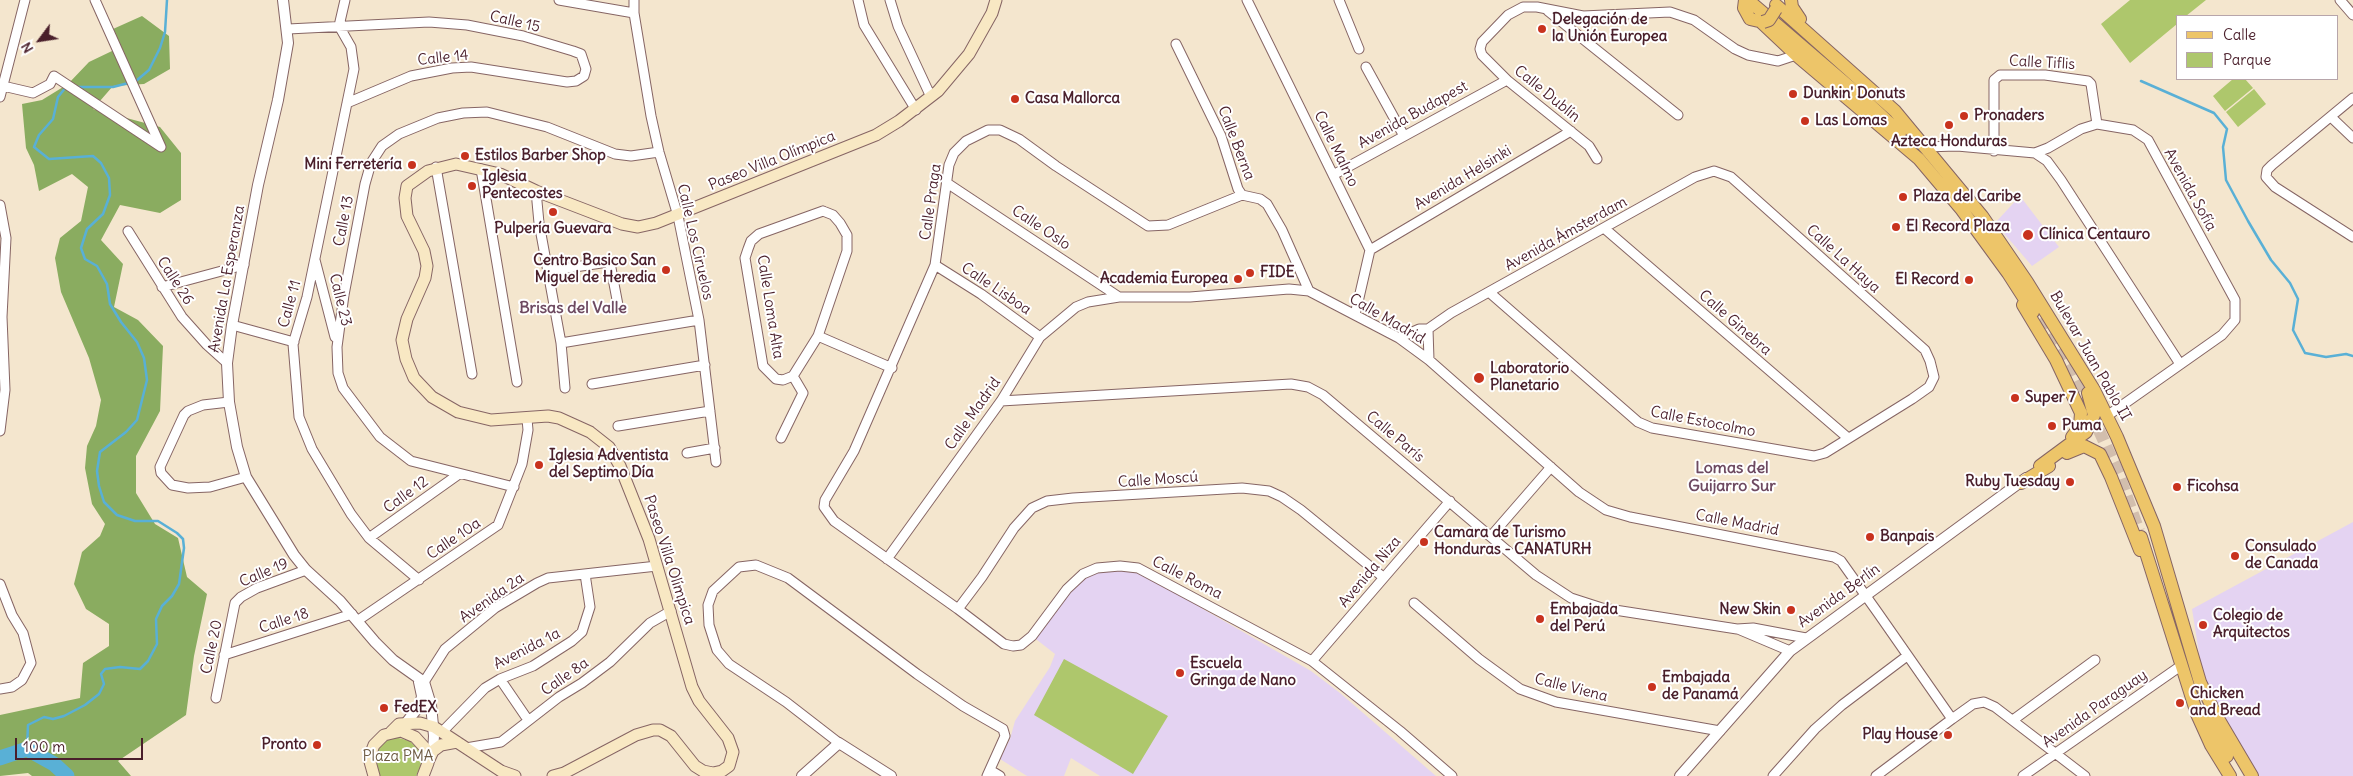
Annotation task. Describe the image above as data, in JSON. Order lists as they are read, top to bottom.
{
  "streets": {
    "main road": ["Paseo Villa Olímpica", "Bulevar Juan Pablo II"],
    "street": [
      "Calle 15",
      "Calle 14",
      "Calle Tiflis",
      "Calle Dublín",
      "Avenida Budapest",
      "Calle Berna",
      "Calle Malmo",
      "Avenida Helsinki",
      "Avenida Sofía",
      "Calle Praga",
      "Calle 13",
      "Calle Oslo",
      "Avenida Ámsterdam",
      "Calle Los Ciruelos",
      "Calle La Haya",
      "Avenida La Esperanza",
      "Calle 26",
      "Calle Lisboa",
      "Calle 23",
      "Calle 11",
      "Calle Loma Alta",
      "Calle Madrid",
      "Calle Ginebra",
      "Calle Estocolmo",
      "Calle París",
      "Calle Moscú",
      "Calle 12",
      "Calle 10a",
      "Avenida Niza",
      "Calle 19",
      "Calle Roma",
      "Avenida Berlín",
      "Avenida 2a",
      "Calle 18",
      "Calle 20",
      "Avenida 1a",
      "Calle 8a",
      "Calle Viena",
      "Avenida Paraguay"
    ]
  },
  "crossings": [
    ["Calle 15", "Calle 14"],
    ["Calle 15", "Avenida La Esperanza"],
    ["Calle 15", "Calle 11"],
    ["Calle 14", "Calle 11"],
    ["Calle Tiflis", "Avenida Sofía"],
    ["Calle Dublín", "Avenida Budapest"],
    ["Calle Dublín", "Avenida Helsinki"],
    ["Avenida Budapest", "Calle Malmo"],
    ["Calle Berna", "Calle Praga"],
    ["Calle Berna", "Calle Madrid"],
    ["Calle Malmo", "Avenida Helsinki"],
    ["Paseo Villa Olímpica", "Calle Los Ciruelos"],
    ["Paseo Villa Olímpica", "Calle 10a"],
    ["Paseo Villa Olímpica", "Avenida 2a"],
    ["Paseo Villa Olímpica", "Calle 8a"],
    ["Avenida Sofía", "Bulevar Juan Pablo II"],
    ["Calle Praga", "Calle Oslo"],
    ["Calle Praga", "Calle Lisboa"],
    ["Calle Praga", "Calle Roma"],
    ["Calle 13", "Calle Los Ciruelos"],
    ["Calle 13", "Calle 23"],
    ["Calle 13", "Calle 12"],
    ["Calle 13", "Calle 10a"],
    ["Calle Oslo", "Calle Madrid"],
    ["Avenida Ámsterdam", "Calle La Haya"],
    ["Avenida Ámsterdam", "Calle Madrid"],
    ["Avenida Ámsterdam", "Calle Ginebra"],
    ["Avenida Ámsterdam", "Calle Estocolmo"],
    ["Calle La Haya", "Calle Estocolmo"],
    ["Avenida La Esperanza", "Calle 26"],
    ["Avenida La Esperanza", "Calle 10a"],
    ["Avenida La Esperanza", "Calle 19"],
    ["Avenida La Esperanza", "Avenida 2a"],
    ["Avenida La Esperanza", "Calle 18"],
    ["Calle Lisboa", "Calle Madrid"],
    ["Calle 23", "Calle 11"],
    ["Calle 11", "Calle 12"],
    ["Calle 11", "Calle 10a"],
    ["Calle Madrid", "Calle París"],
    ["Calle Madrid", "Calle Roma"],
    ["Calle Madrid", "Avenida Berlín"],
    ["Calle Ginebra", "Calle Estocolmo"],
    ["Bulevar Juan Pablo II", "Avenida Paraguay"],
    ["Calle París", "Avenida Niza"],
    ["Calle París", "Avenida Berlín"],
    ["Calle Moscú", "Avenida Niza"],
    ["Calle Moscú", "Calle Roma"],
    ["Calle 10a", "Calle 18"],
    ["Avenida Niza", "Calle Roma"],
    ["Calle 19", "Calle 20"],
    ["Avenida Berlín", "Calle Viena"],
    ["Avenida 2a", "Avenida 1a"],
    ["Calle 18", "Calle 20"]
  ],
  "districts": ["Brisas del Valle", "Lomas del Guijarro Sur"],
  "parks": ["Plaza PMA"],
  "places": [
    "Delegación de la Unión Europea",
    "Dunkin' Donuts",
    "Casa Mallorca",
    "Pronaders",
    "Las Lomas",
    "Azteca Honduras",
    "Estilos Barber Shop",
    "Mini Ferretería",
    "Iglesia Pentecostes",
    "Plaza del Caribe",
    "Pulpería Guevara",
    "El Record Plaza",
    "Clínica Centauro",
    "Centro Basico San Miguel de Heredia",
    "FIDE",
    "Academia Europea",
    "El Record",
    "Laboratorio Planetario",
    "Super 7",
    "Puma",
    "Iglesia Adventista del Septimo Día",
    "Ruby Tuesday",
    "Ficohsa",
    "Banpais",
    "Camara de Turismo Honduras - CANATURH",
    "Consulado de Canada",
    "New Skin",
    "Embajada del Perú",
    "Colegio de Arquitectos",
    "Escuela Gringa de Nano",
    "Embajada de Panamá",
    "Chicken and Bread",
    "FedEX",
    "Play House",
    "Pronto"
  ],
  "legend": ["Calle", "Parque"],
  "scale_bar": "100 m",
  "north": "bottom left"
}
